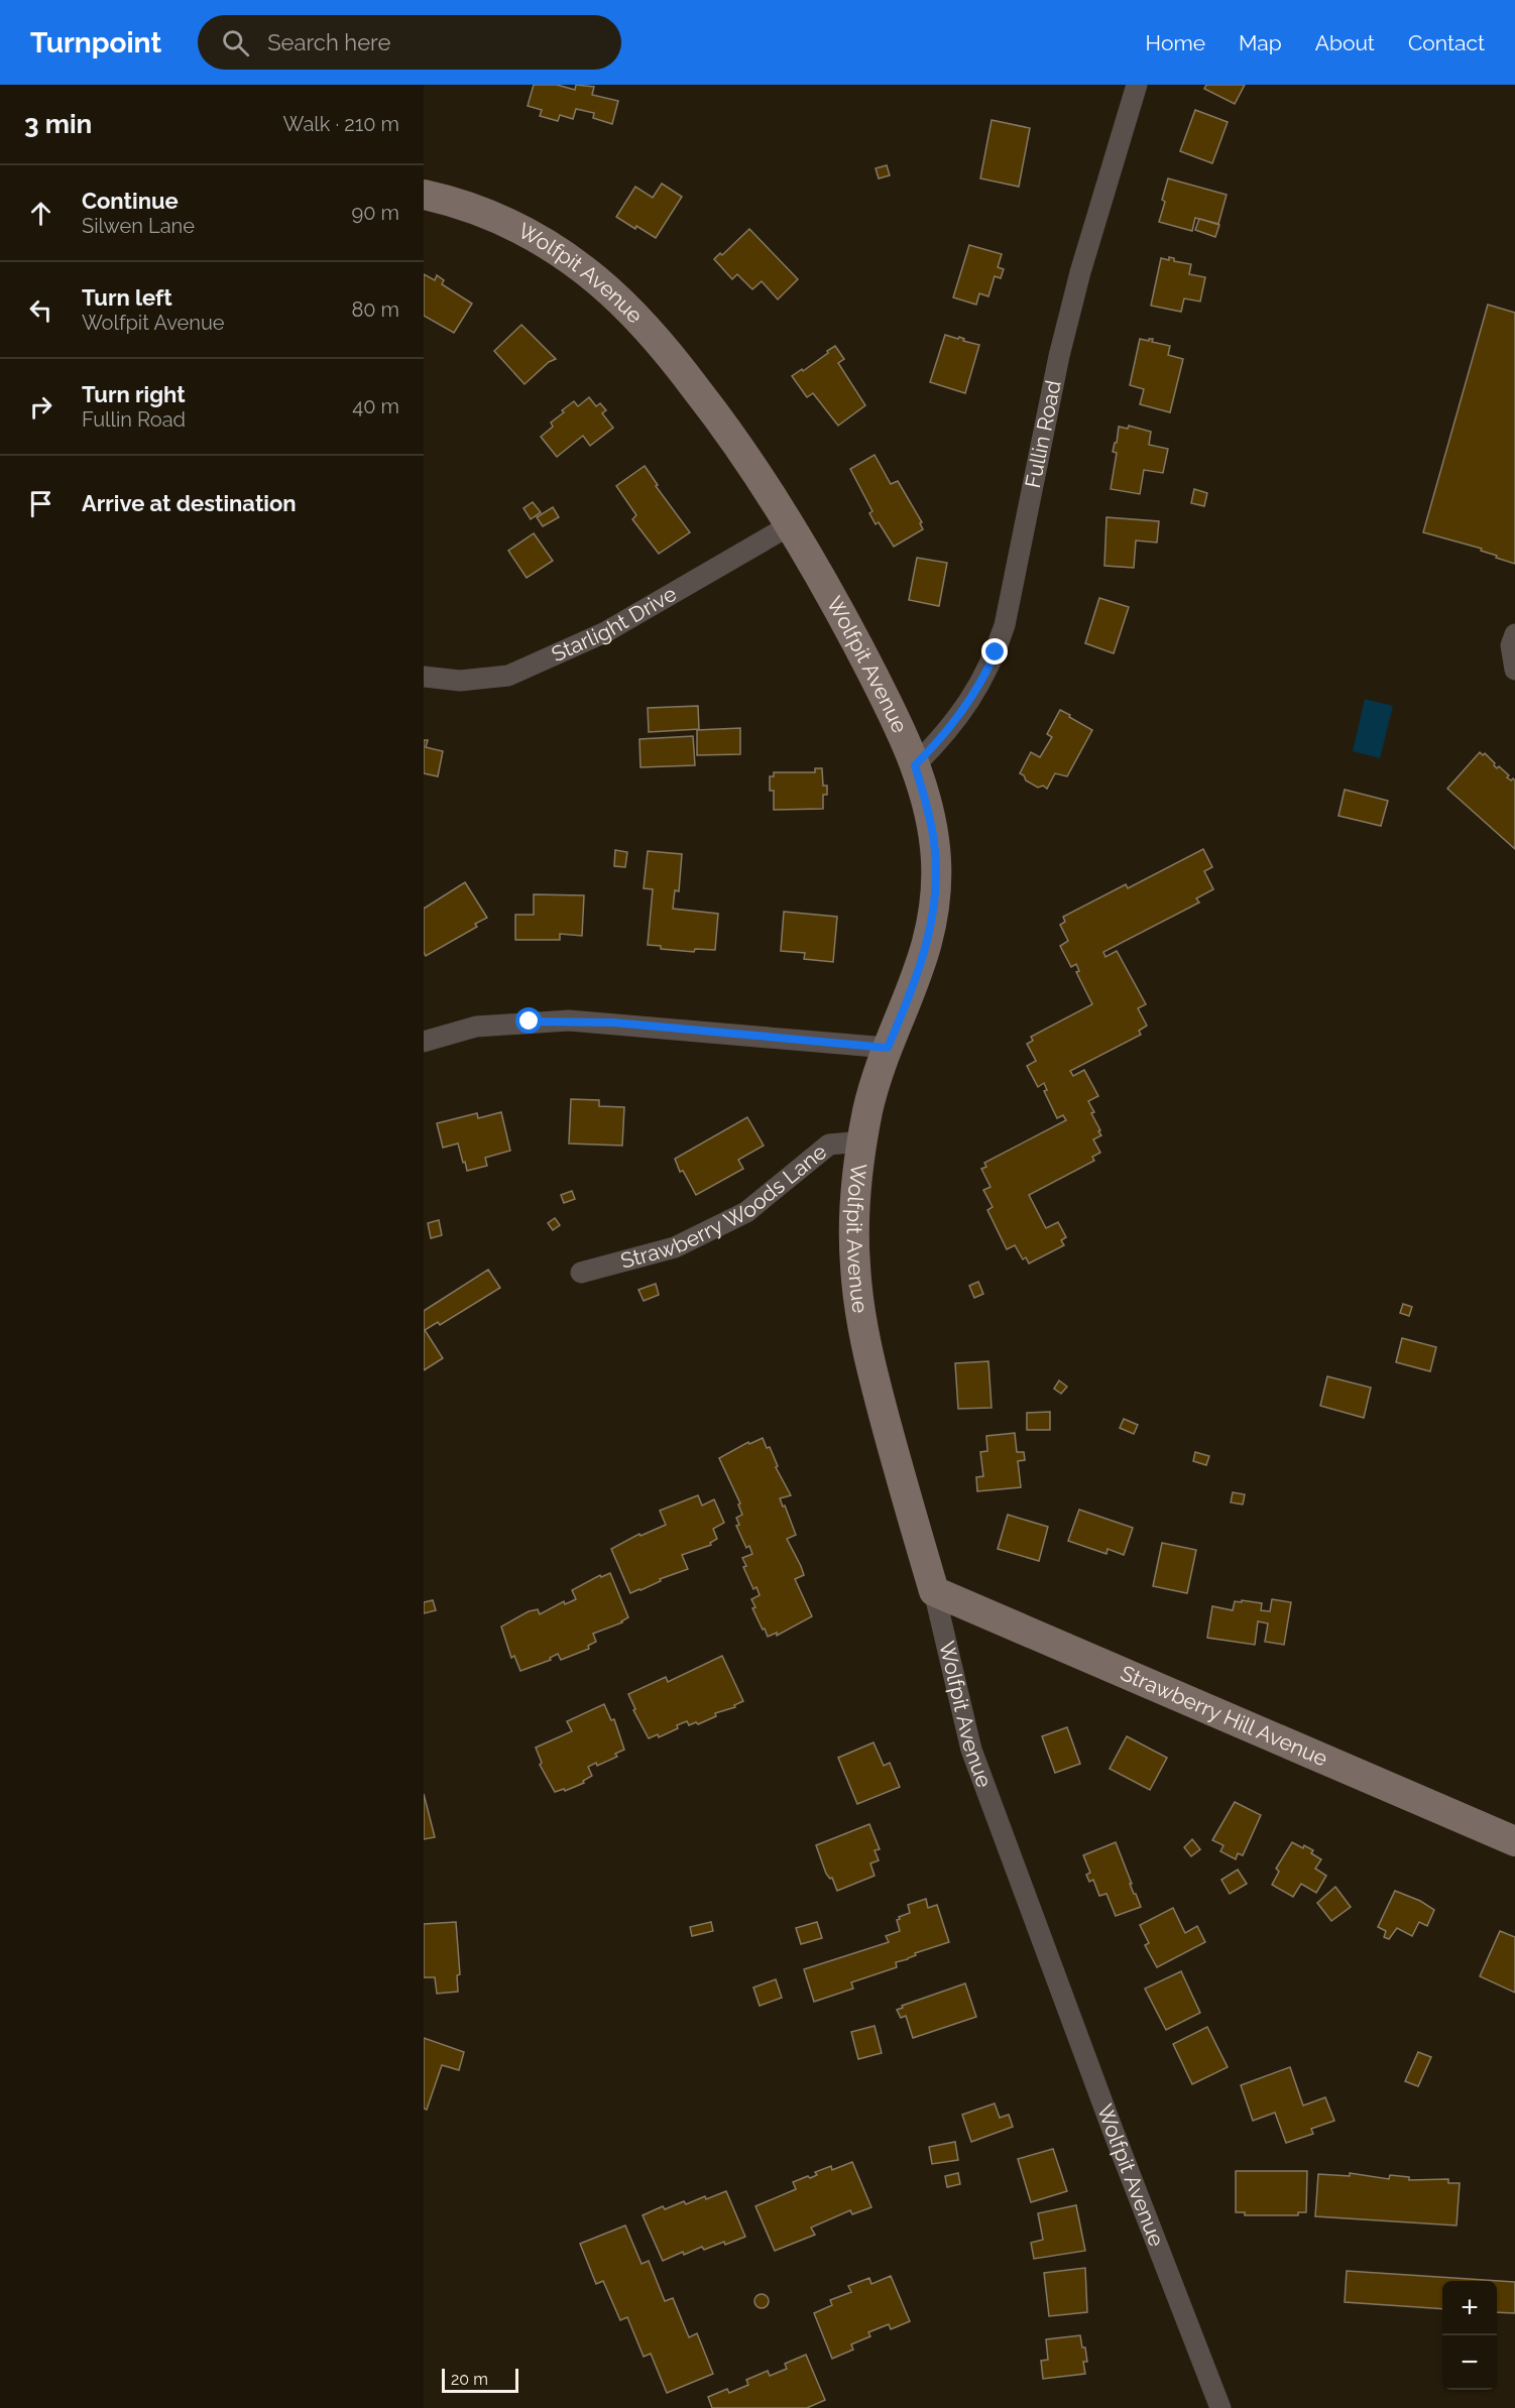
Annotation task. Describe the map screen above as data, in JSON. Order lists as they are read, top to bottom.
{
  "streets": {
    "street": [
      "Wolfpit Avenue",
      "Fullin Road",
      "Starlight Drive",
      "Strawberry Woods Lane",
      "Strawberry Hill Avenue"
    ]
  },
  "crossings": [
    ["Wolfpit Avenue", "Fullin Road"],
    ["Wolfpit Avenue", "Starlight Drive"],
    ["Wolfpit Avenue", "Strawberry Woods Lane"],
    ["Wolfpit Avenue", "Strawberry Hill Avenue"]
  ],
  "scale_bar": "20 m",
  "page": {
    "header": "Turnpoint",
    "search": "Search here",
    "nav": [
      "Home",
      "Map",
      "About",
      "Contact"
    ],
    "heading": ["3 min", "Walk · 210 m"],
    "list": [
      ["Continue", "Silwen Lane", "90 m"],
      ["Turn left", "Wolfpit Avenue", "80 m"],
      ["Turn right", "Fullin Road", "40 m"],
      "Arrive at destination"
    ],
    "map_buttons": ["+", "−"],
    "scale": "20 m"
  }
}
